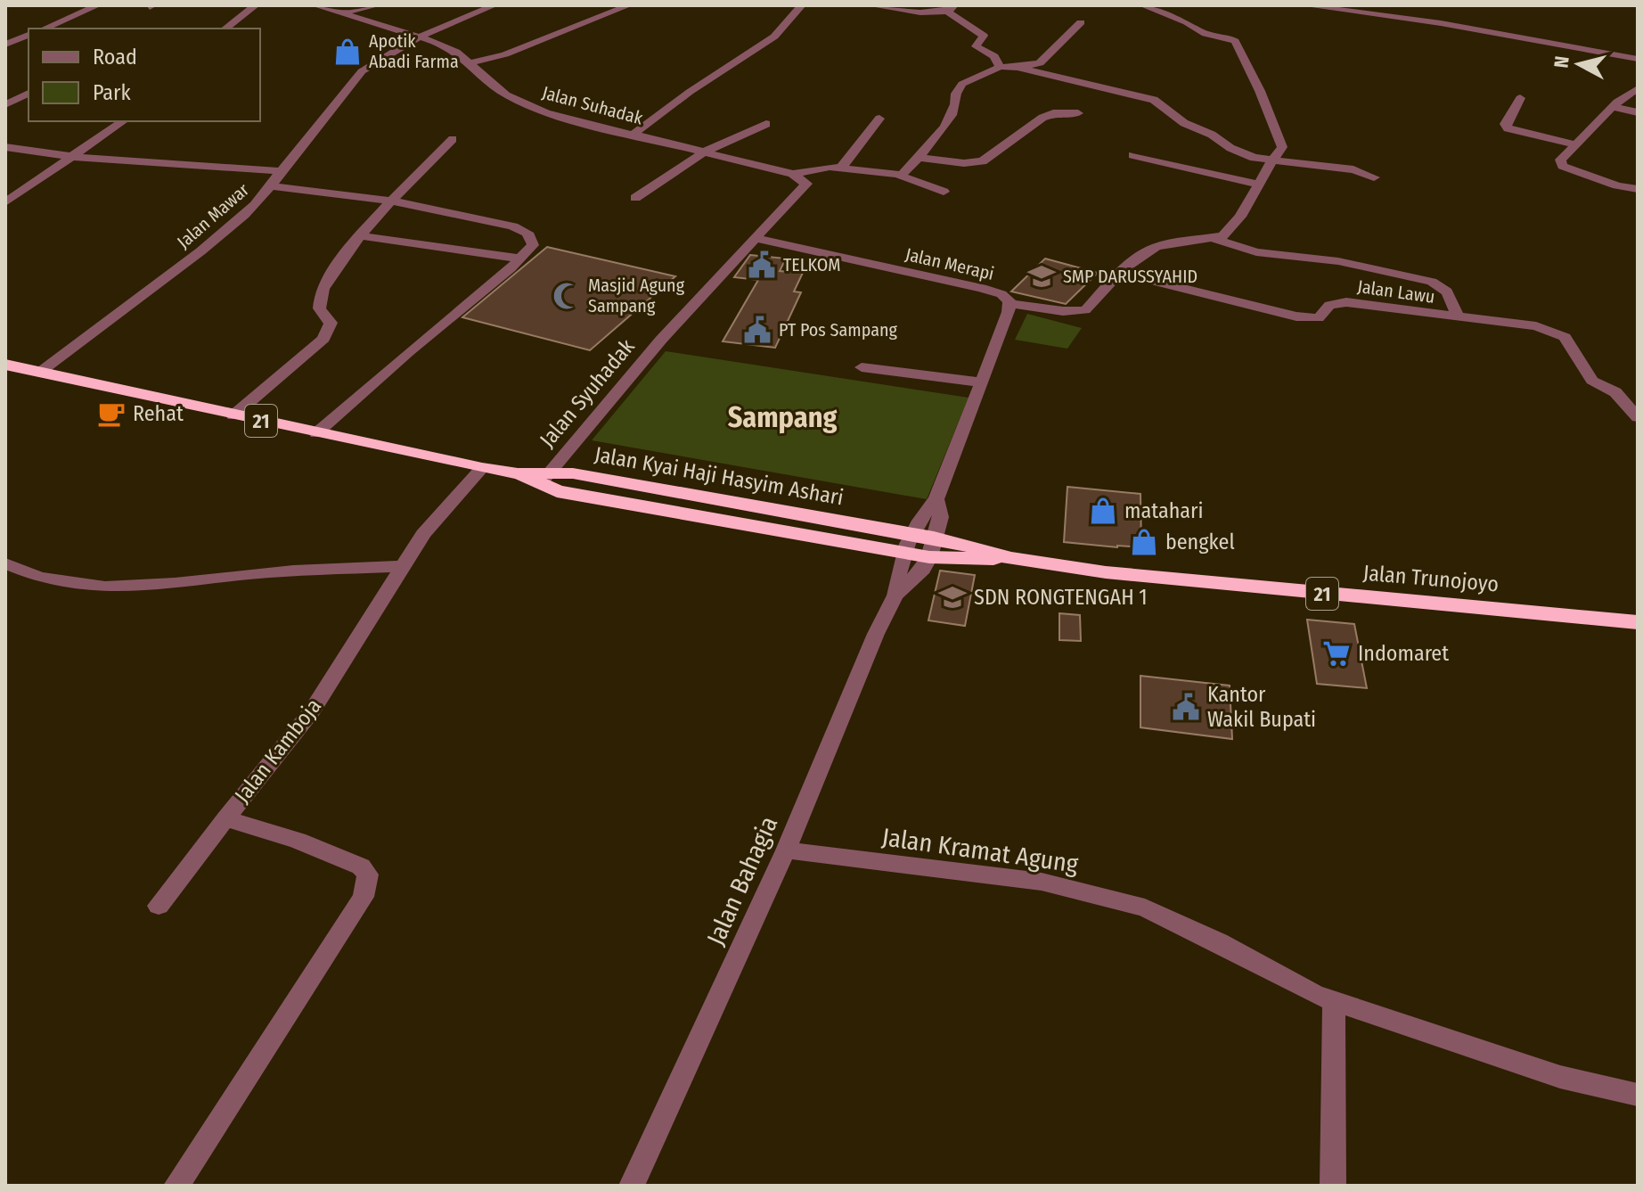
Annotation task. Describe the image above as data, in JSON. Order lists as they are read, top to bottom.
{
  "streets": {
    "highway": ["21", "Jalan Kyai Haji Hasyim Ashari", "Jalan Trunojoyo"],
    "street": [
      "Jalan Suhadak",
      "Jalan Mawar",
      "Jalan Merapi",
      "Jalan Lawu",
      "Jalan Syuhadak",
      "Jalan Kamboja",
      "Jalan Kramat Agung",
      "Jalan Bahagia"
    ]
  },
  "crossings": [
    ["Jalan Suhadak", "Jalan Mawar"],
    ["Jalan Mawar", "Jalan Kyai Haji Hasyim Ashari"],
    ["Jalan Merapi", "Jalan Syuhadak"],
    ["Jalan Syuhadak", "Jalan Kyai Haji Hasyim Ashari"],
    ["21", "Jalan Kyai Haji Hasyim Ashari"],
    ["21", "Jalan Trunojoyo"],
    ["Jalan Kyai Haji Hasyim Ashari", "Jalan Kamboja"],
    ["Jalan Kramat Agung", "Jalan Bahagia"]
  ],
  "districts": ["Sampang"],
  "places": {
    "shop": ["Apotik Abadi Farma", "matahari", "bengkel"],
    "public building": ["TELKOM", "PT Pos Sampang", "Kantor Wakil Bupati"],
    "school or university": ["SMP DARUSSYAHID", "SDN RONGTENGAH 1"],
    "mosque": ["Masjid Agung Sampang"],
    "cafe": ["Rehat"],
    "supermarket": ["Indomaret"]
  },
  "legend": ["Road", "Park"],
  "north": "left"
}
